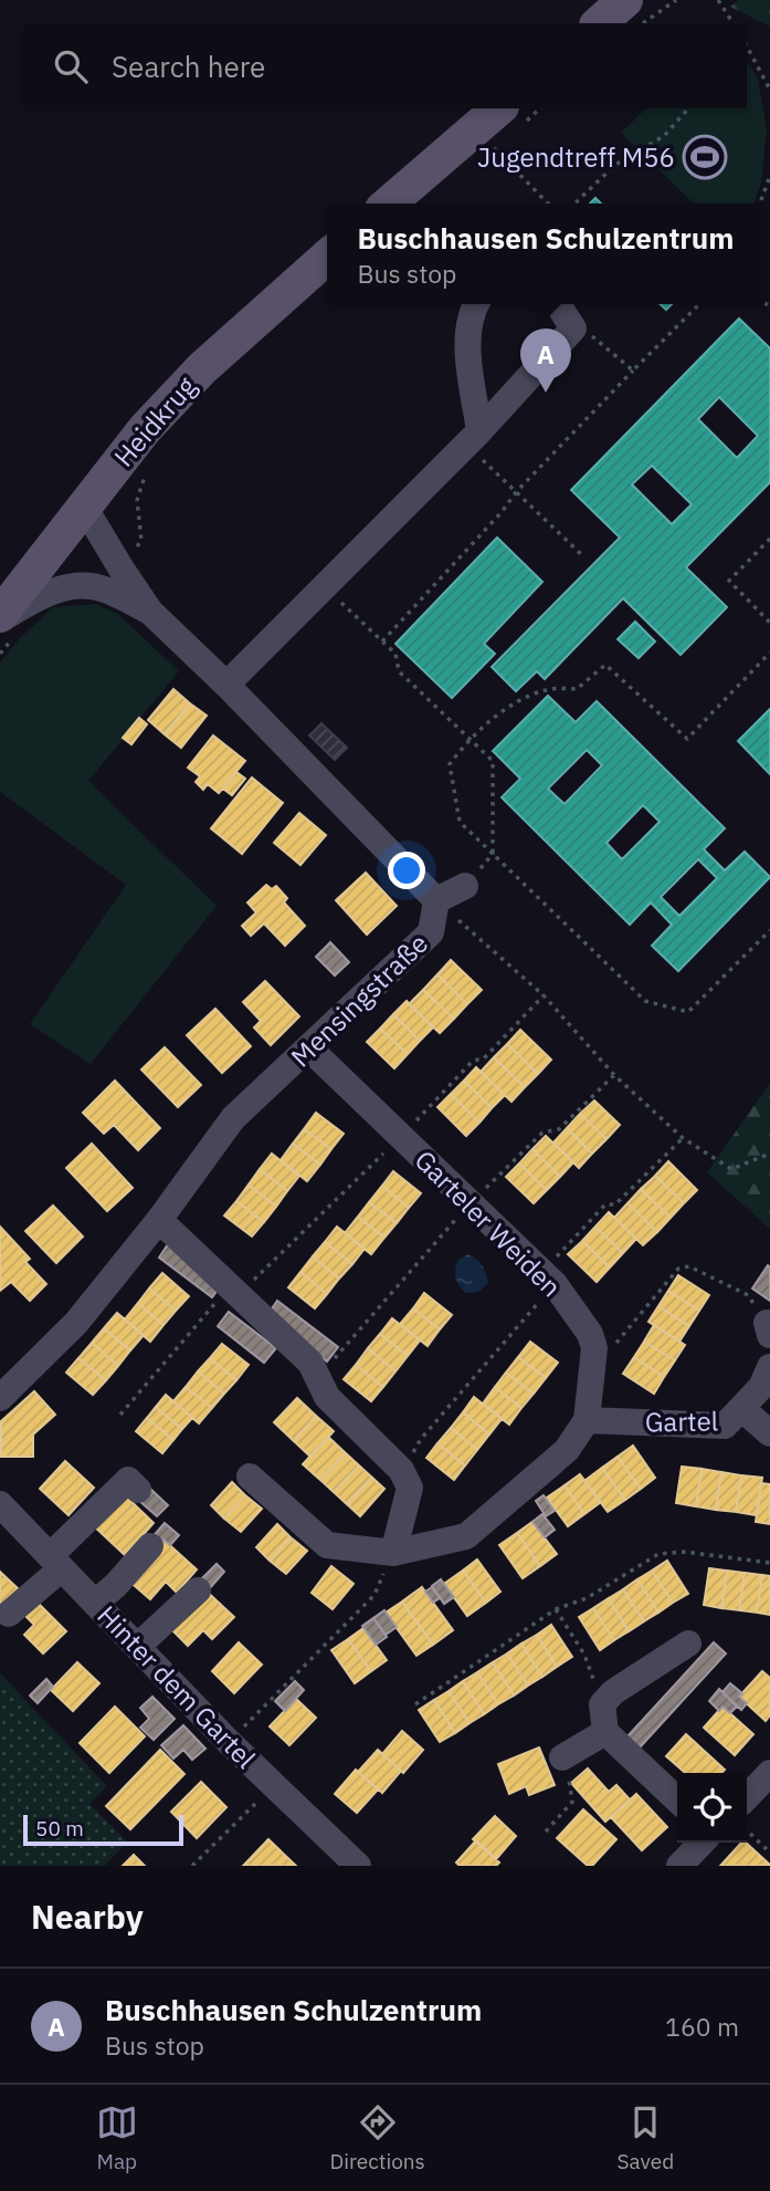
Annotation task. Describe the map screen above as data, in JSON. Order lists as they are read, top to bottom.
{
  "streets": {
    "main road": ["Heidkrug"],
    "street": [
      "Mensingstraße",
      "Garteler Weiden",
      "Gartel",
      "Hinter dem Gartel"
    ]
  },
  "crossings": [
    ["Heidkrug", "Mensingstraße"],
    ["Mensingstraße", "Garteler Weiden"]
  ],
  "places": {
    "sports": ["Jugendtreff M56"]
  },
  "scale_bar": "50 m",
  "page": {
    "search": "Search here",
    "popup": ["Buschhausen Schulzentrum", "Bus stop"],
    "pins": "A",
    "scale": "50 m",
    "heading": "Nearby",
    "list": [
      {
        "mark": "A",
        "name": "Buschhausen Schulzentrum",
        "note": "Bus stop",
        "value": "160 m"
      }
    ],
    "nav": ["Map", "Directions", "Saved"]
  }
}
